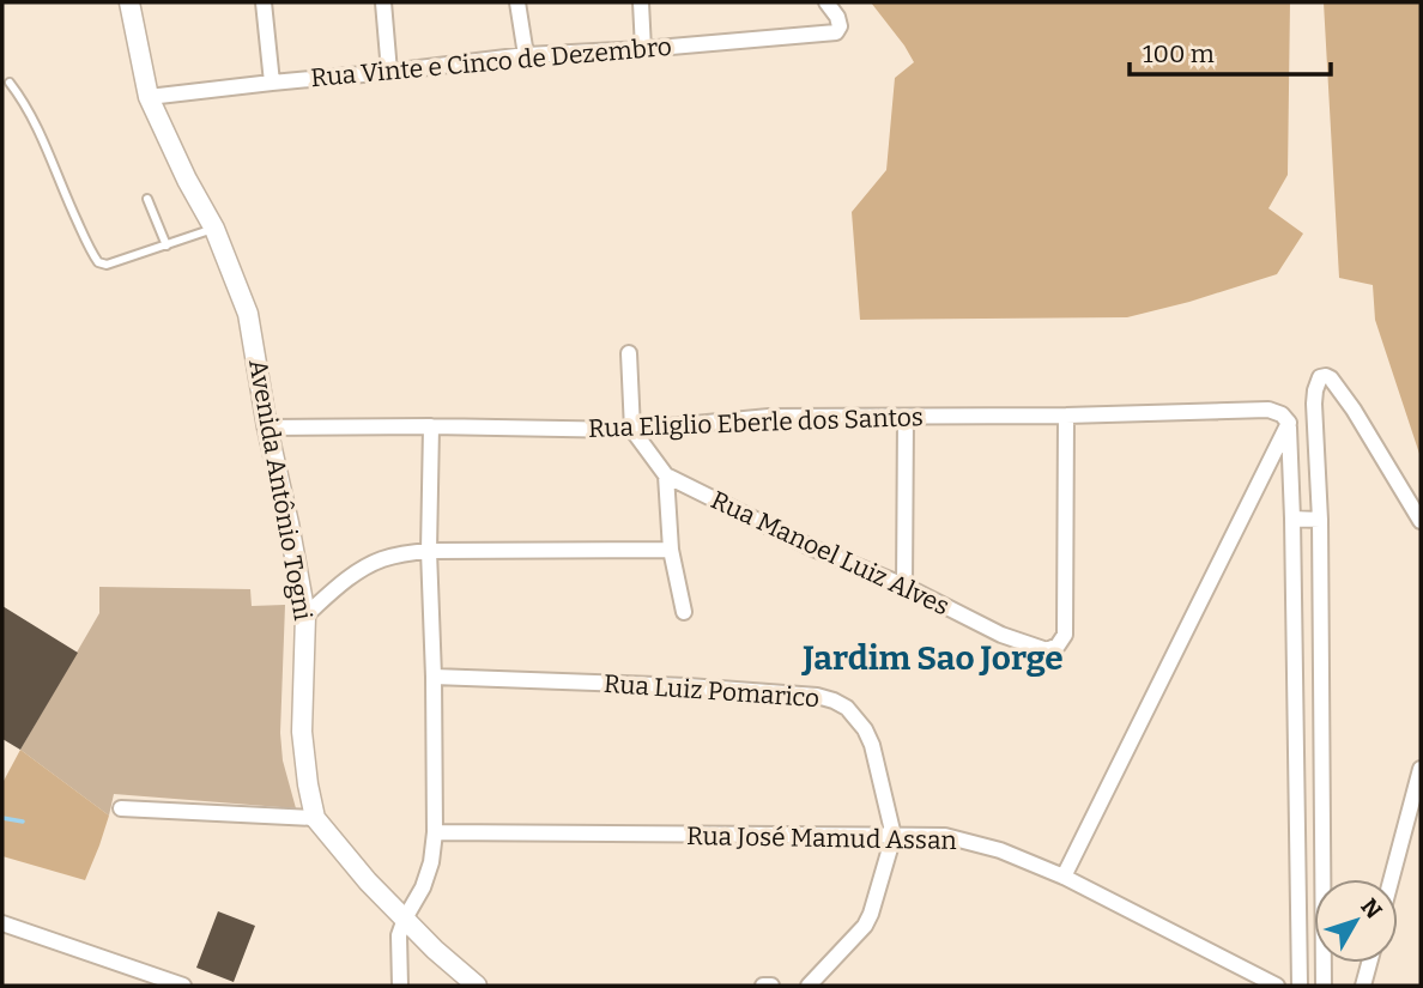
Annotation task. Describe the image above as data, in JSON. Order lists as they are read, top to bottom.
{
  "streets": {
    "street": [
      "Rua Vinte e Cinco de Dezembro",
      "Rua Eliglio Eberle dos Santos",
      "Avenida Antônio Togni",
      "Rua Manoel Luiz Alves",
      "Rua Luiz Pomarico",
      "Rua José Mamud Assan"
    ]
  },
  "crossings": [
    ["Rua Vinte e Cinco de Dezembro", "Avenida Antônio Togni"],
    ["Rua Eliglio Eberle dos Santos", "Avenida Antônio Togni"],
    ["Rua Eliglio Eberle dos Santos", "Rua Manoel Luiz Alves"],
    ["Rua Luiz Pomarico", "Rua José Mamud Assan"]
  ],
  "districts": ["Jardim Sao Jorge"],
  "scale_bar": "100 m",
  "north": "top right"
}
